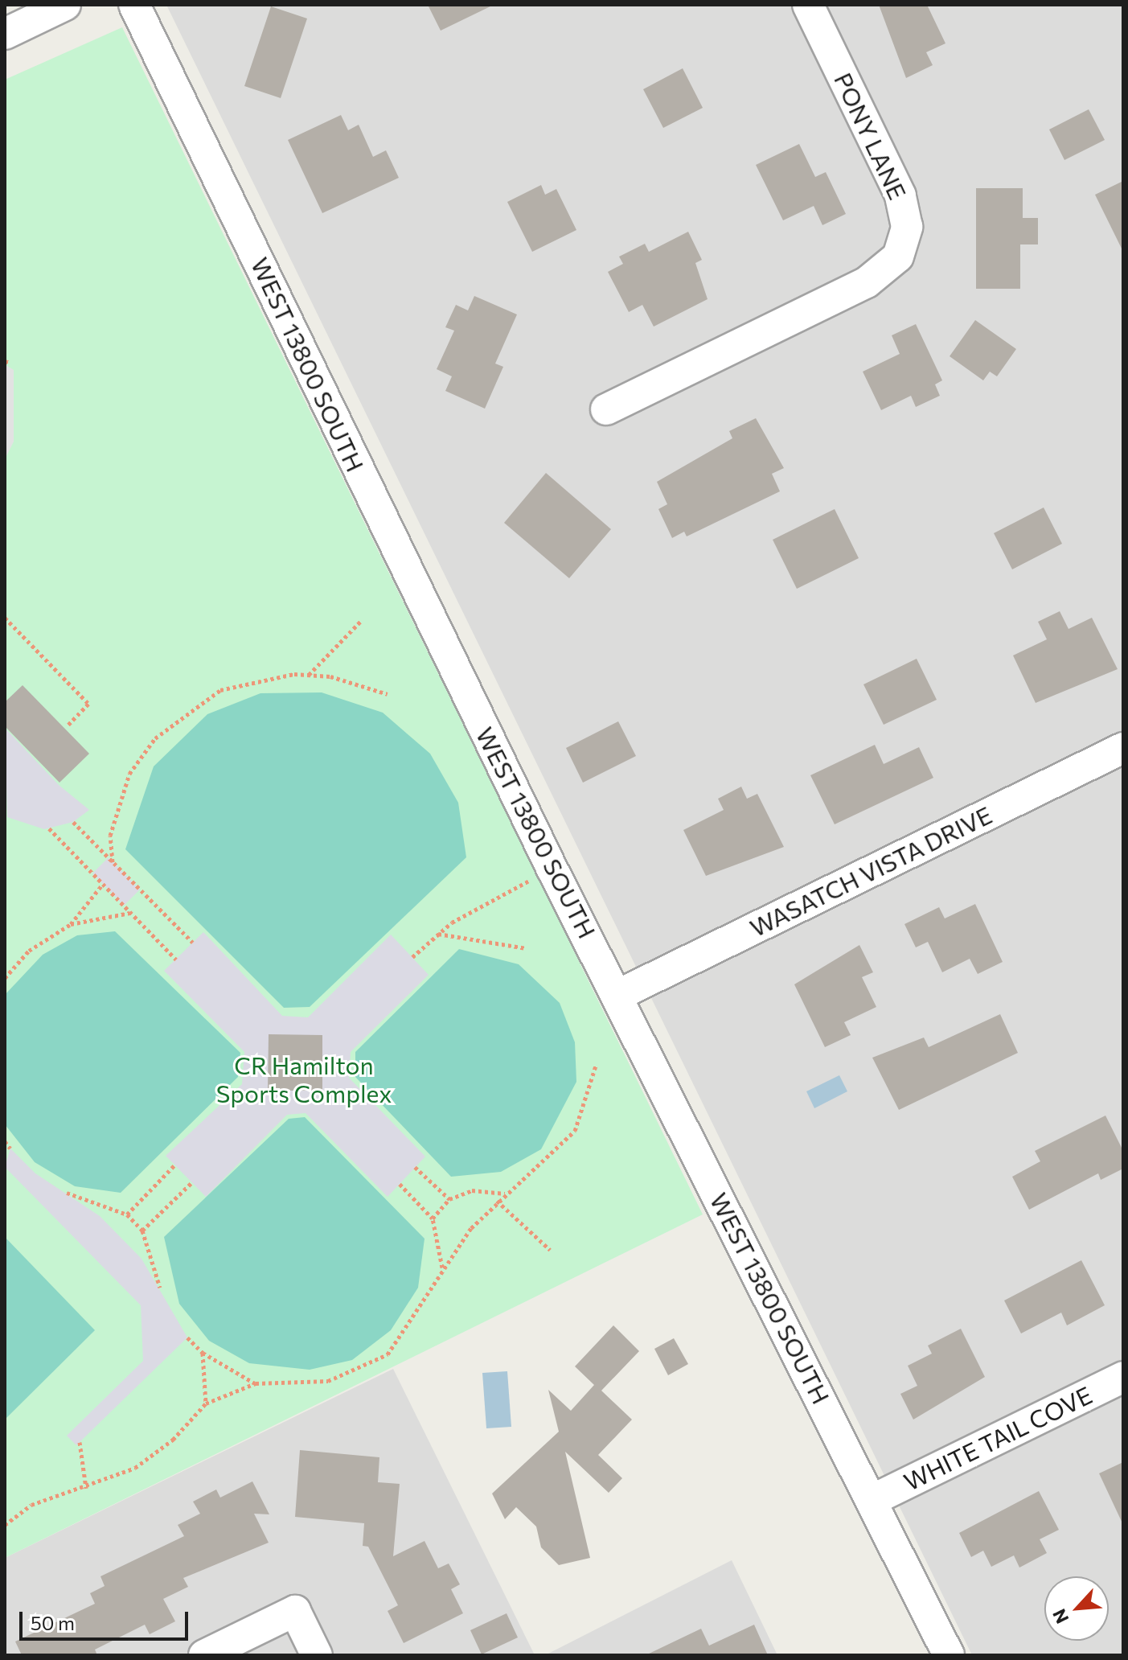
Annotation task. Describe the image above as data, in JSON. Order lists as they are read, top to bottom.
{
  "streets": {
    "street": [
      "PONY LANE",
      "WEST 13800 SOUTH",
      "WASATCH VISTA DRIVE",
      "WHITE TAIL COVE"
    ]
  },
  "crossings": [
    ["WEST 13800 SOUTH", "WASATCH VISTA DRIVE"],
    ["WEST 13800 SOUTH", "WHITE TAIL COVE"]
  ],
  "parks": ["CR Hamilton Sports Complex"],
  "scale_bar": "50 m",
  "north": "bottom left"
}
